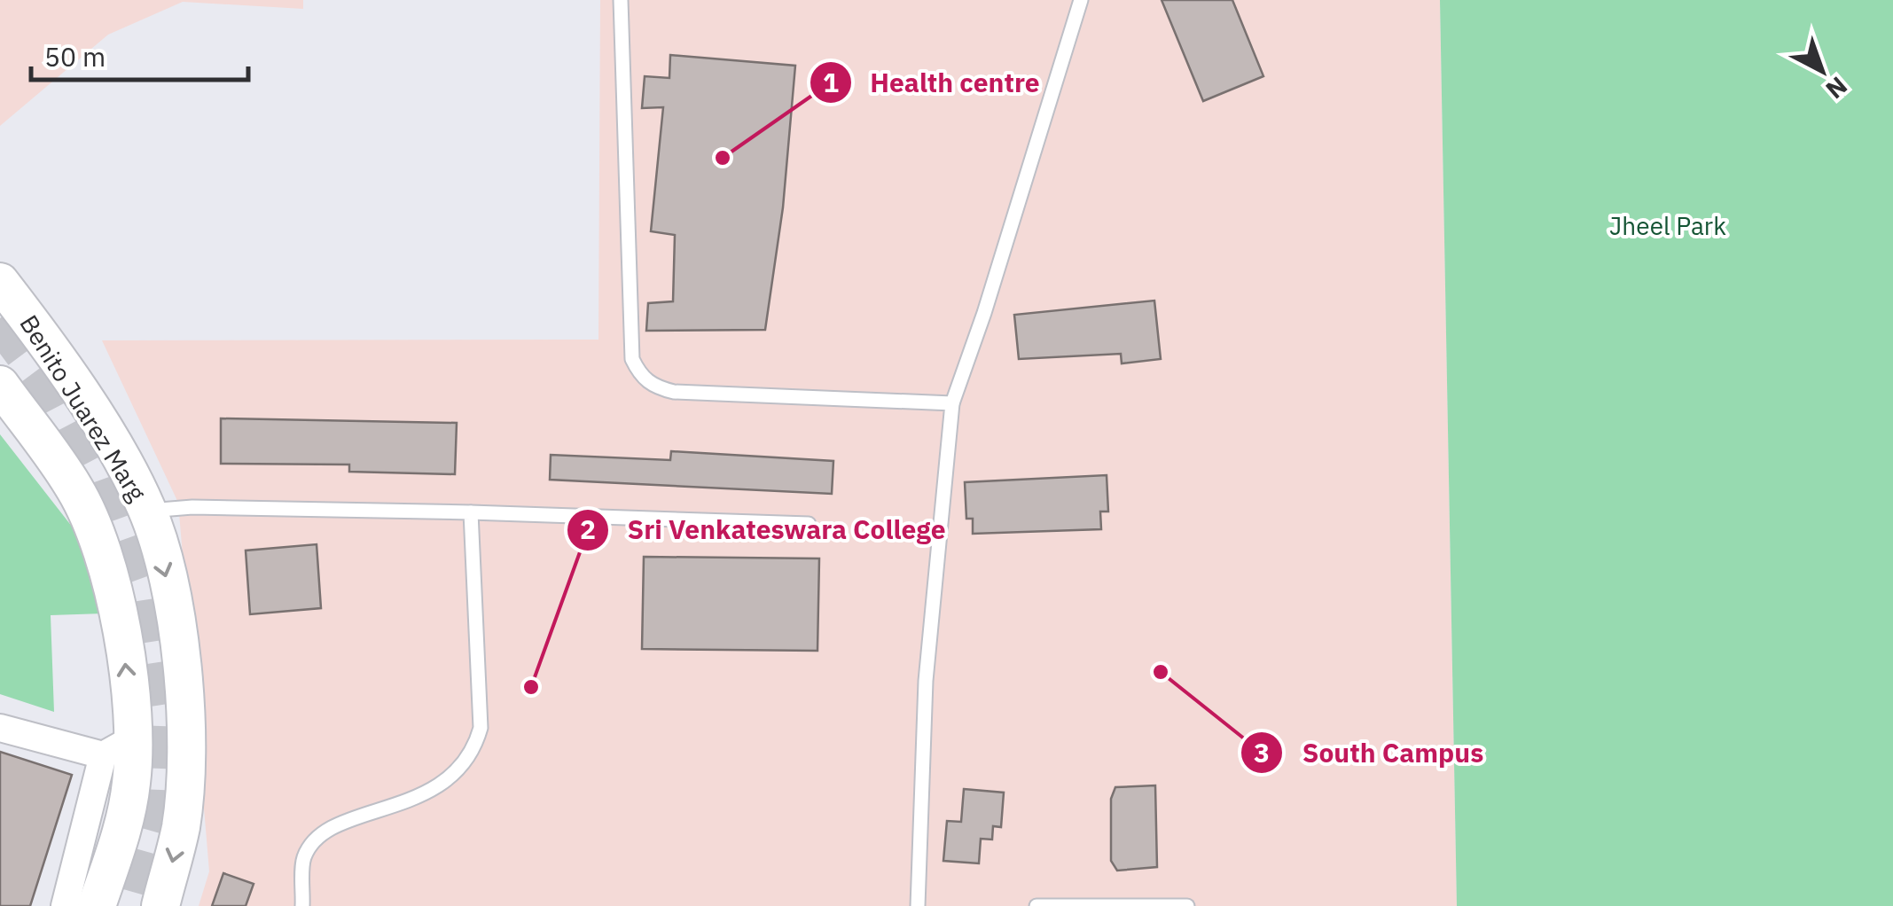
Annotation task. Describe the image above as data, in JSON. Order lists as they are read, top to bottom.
{
  "streets": {
    "street": ["Benito Juarez Marg"]
  },
  "parks": ["Jheel Park"],
  "places": ["Health centre", "South Campus", "Sri Venkateswara College"],
  "scale_bar": "50 m",
  "north": "bottom right"
}
